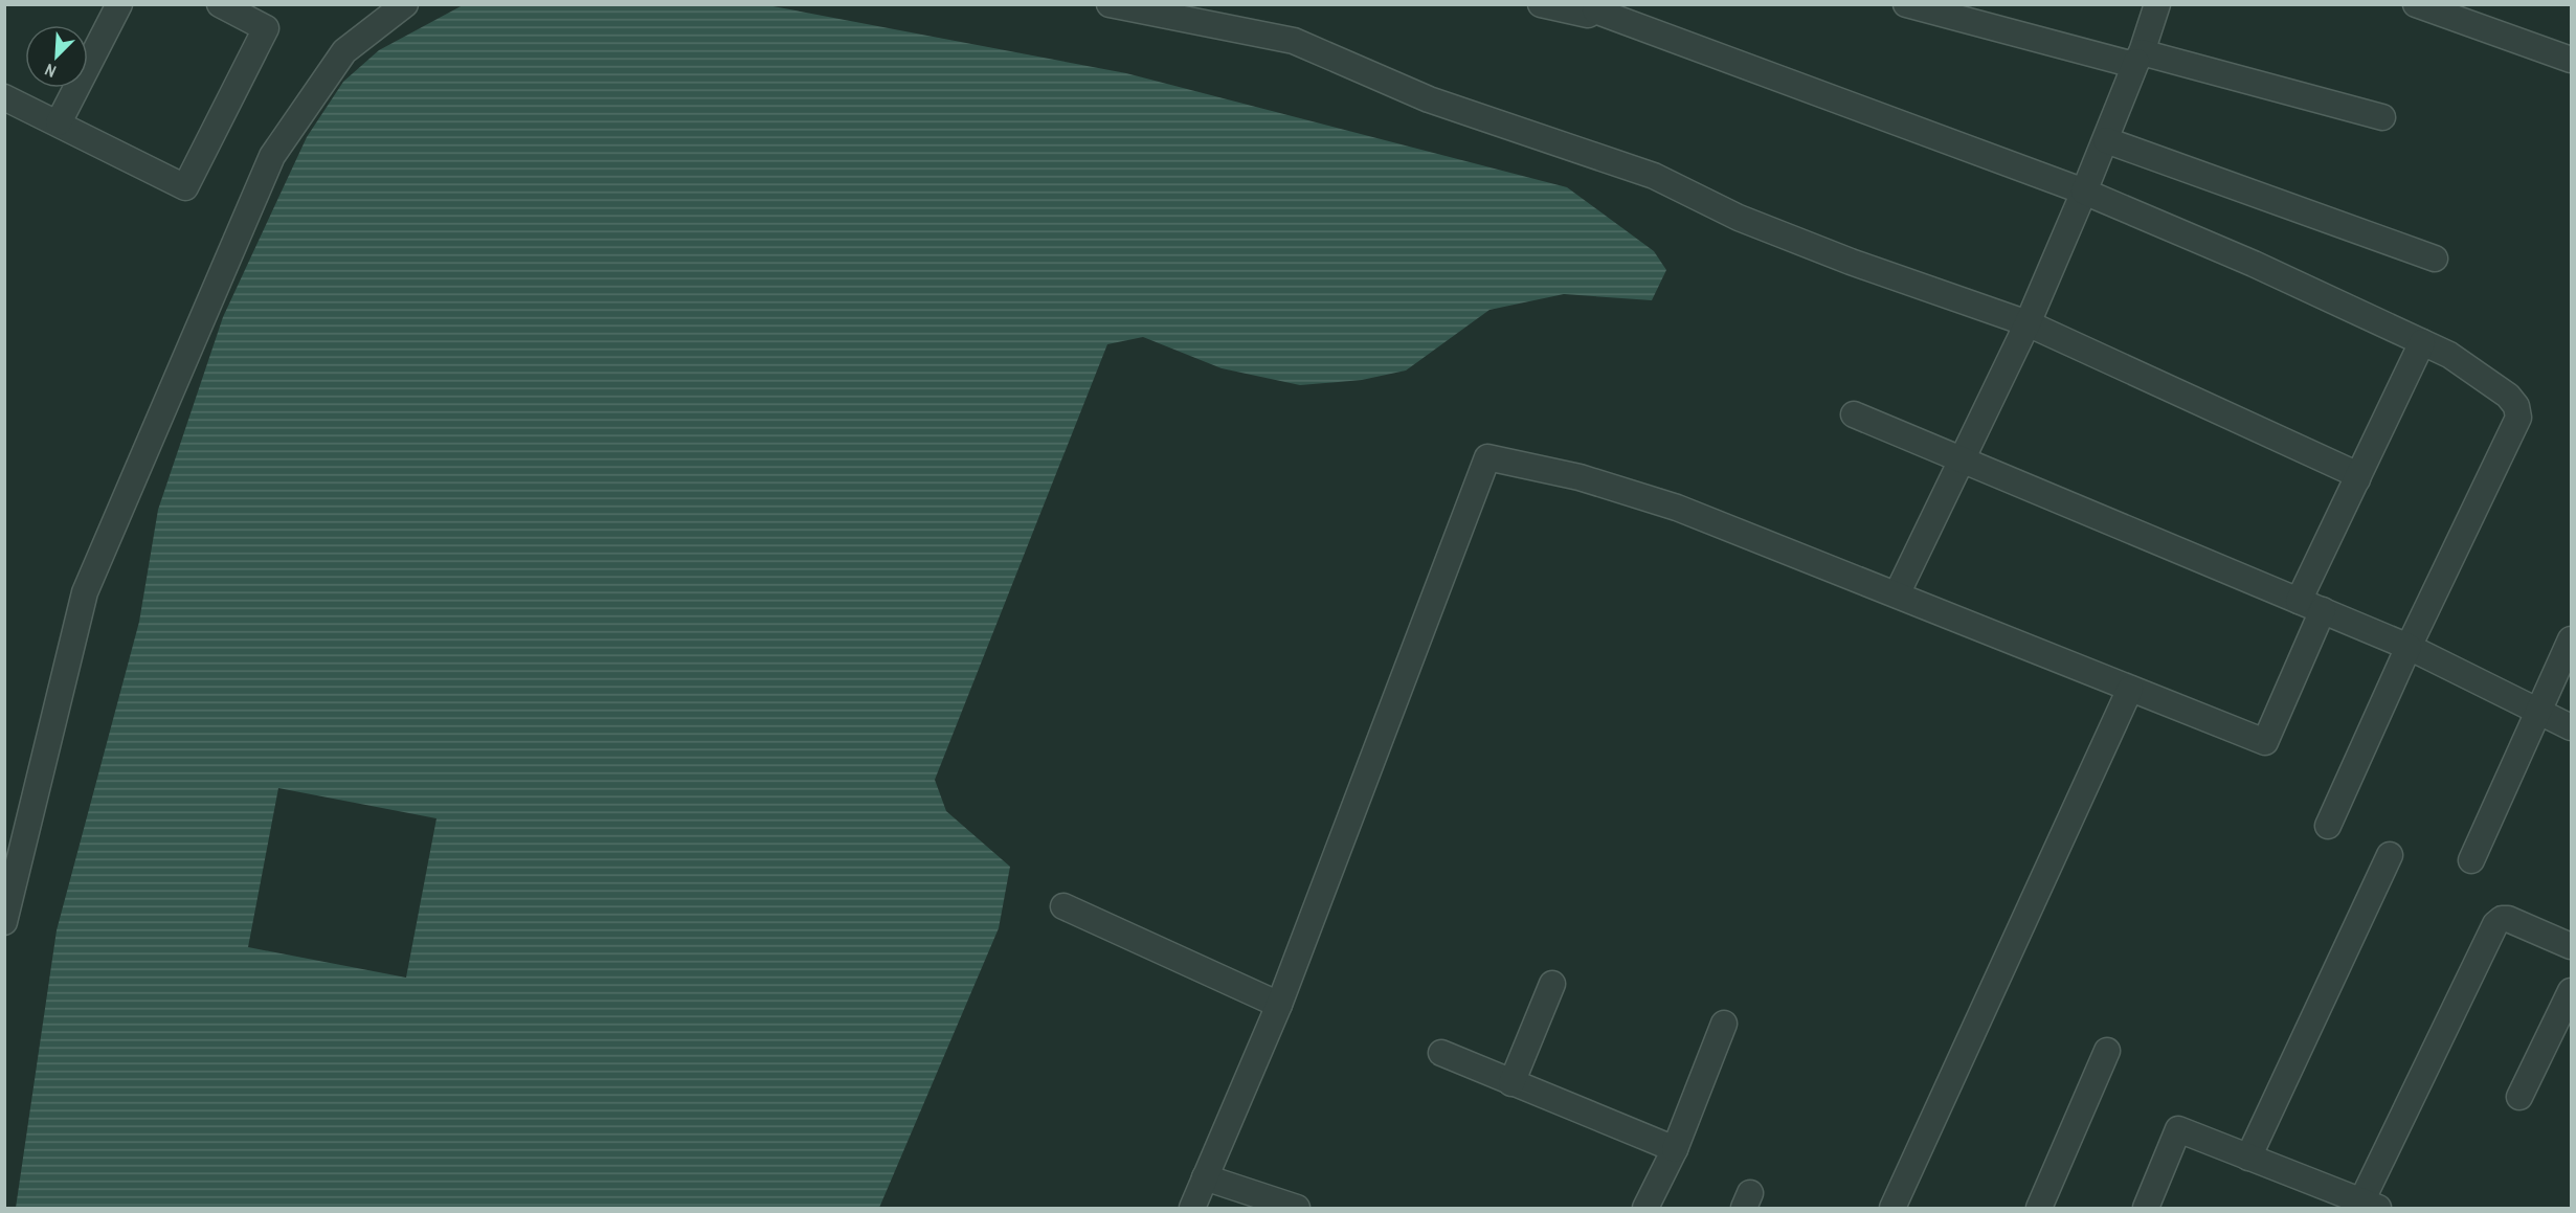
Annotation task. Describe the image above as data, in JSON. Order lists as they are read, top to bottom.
{
  "north": "bottom left"
}
